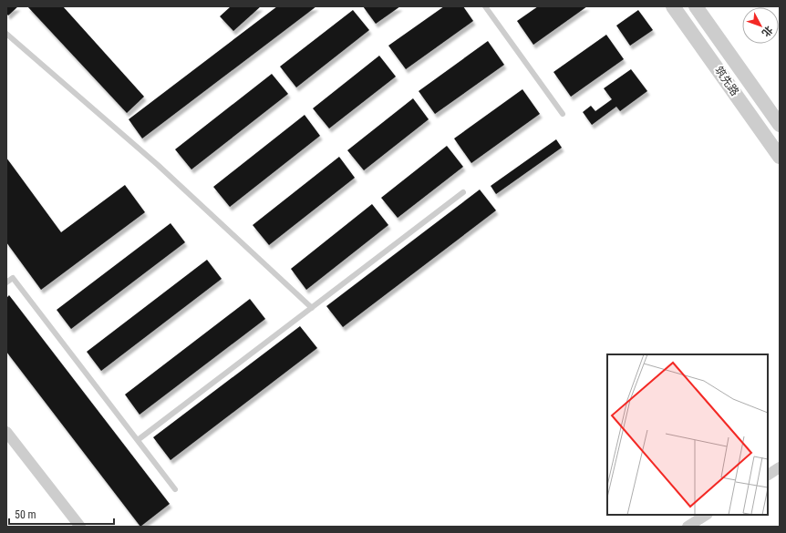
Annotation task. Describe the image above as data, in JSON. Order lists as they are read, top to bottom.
{
  "streets": {
    "street": ["筑先路"]
  },
  "scale_bar": "50 m",
  "north": "bottom right"
}
